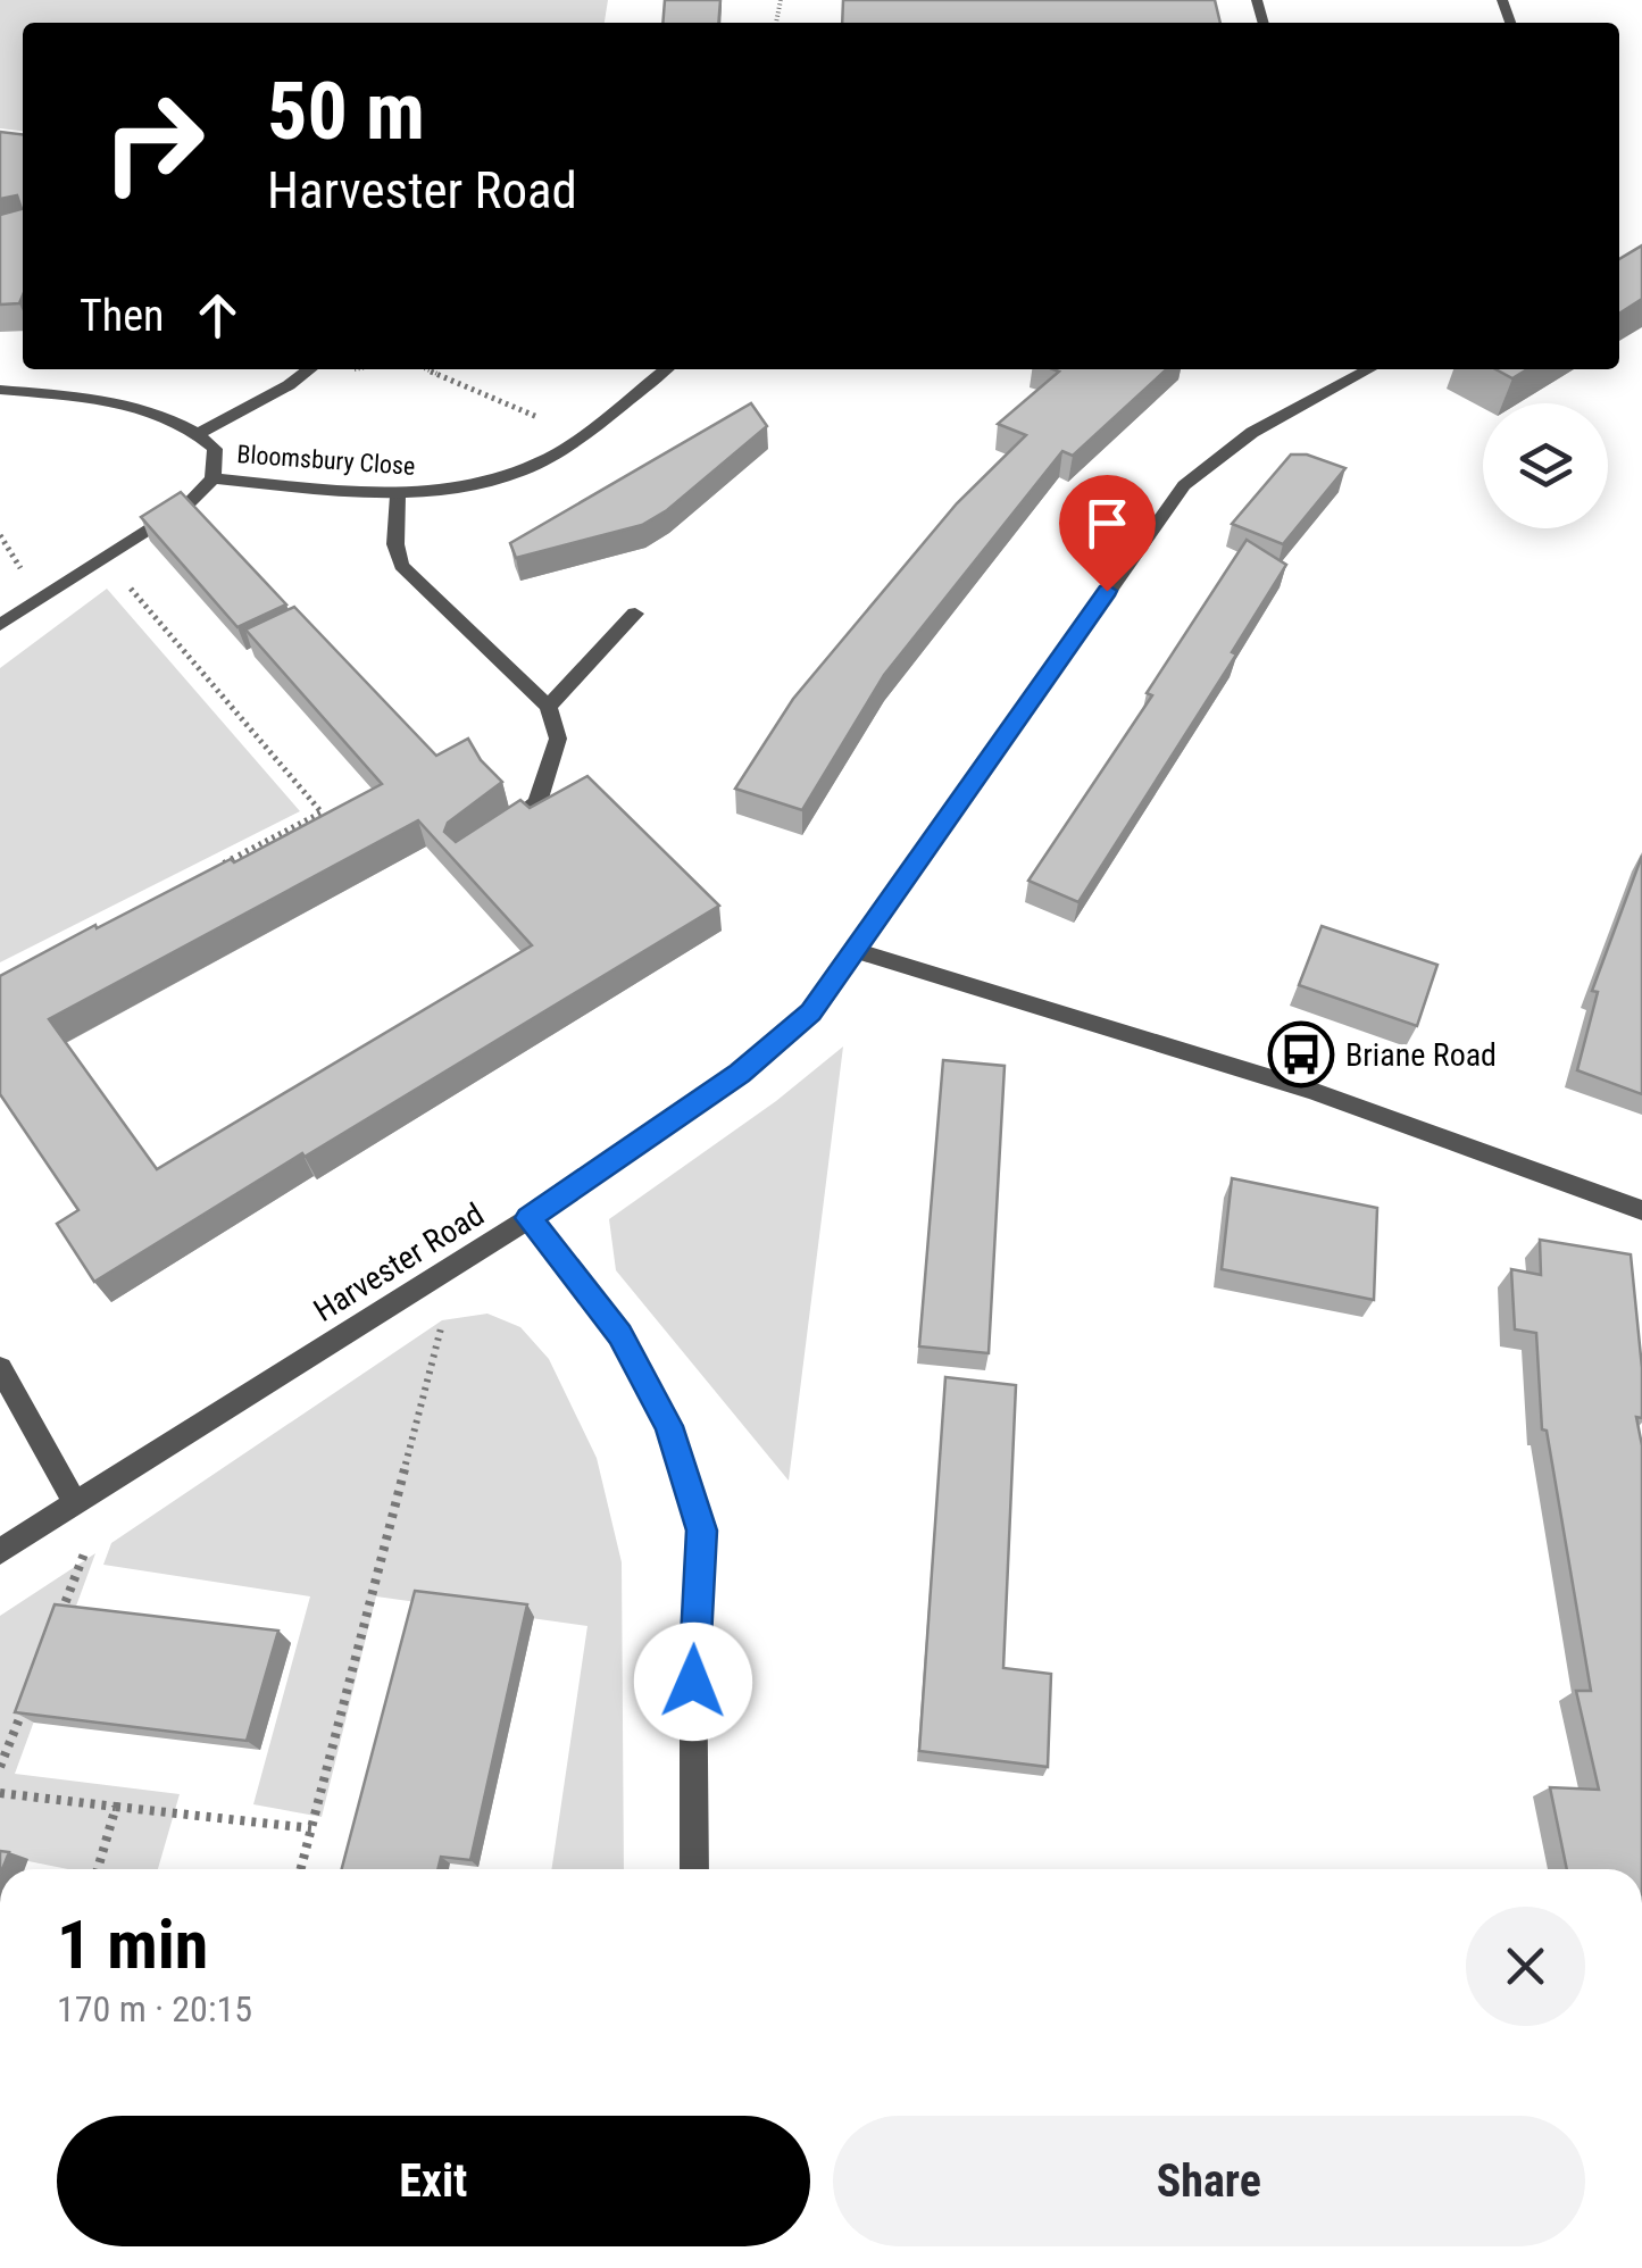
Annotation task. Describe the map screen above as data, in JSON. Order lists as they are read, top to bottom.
{
  "streets": {
    "street": ["Bloomsbury Close", "Harvester Road"]
  },
  "places": {
    "bus stop": ["Briane Road"]
  },
  "page": {
    "turn": ["50 m", "Harvester Road"],
    "then": "Then",
    "heading": ["1 min", "170 m · 20:15"],
    "buttons": ["Exit", "Share"]
  }
}
